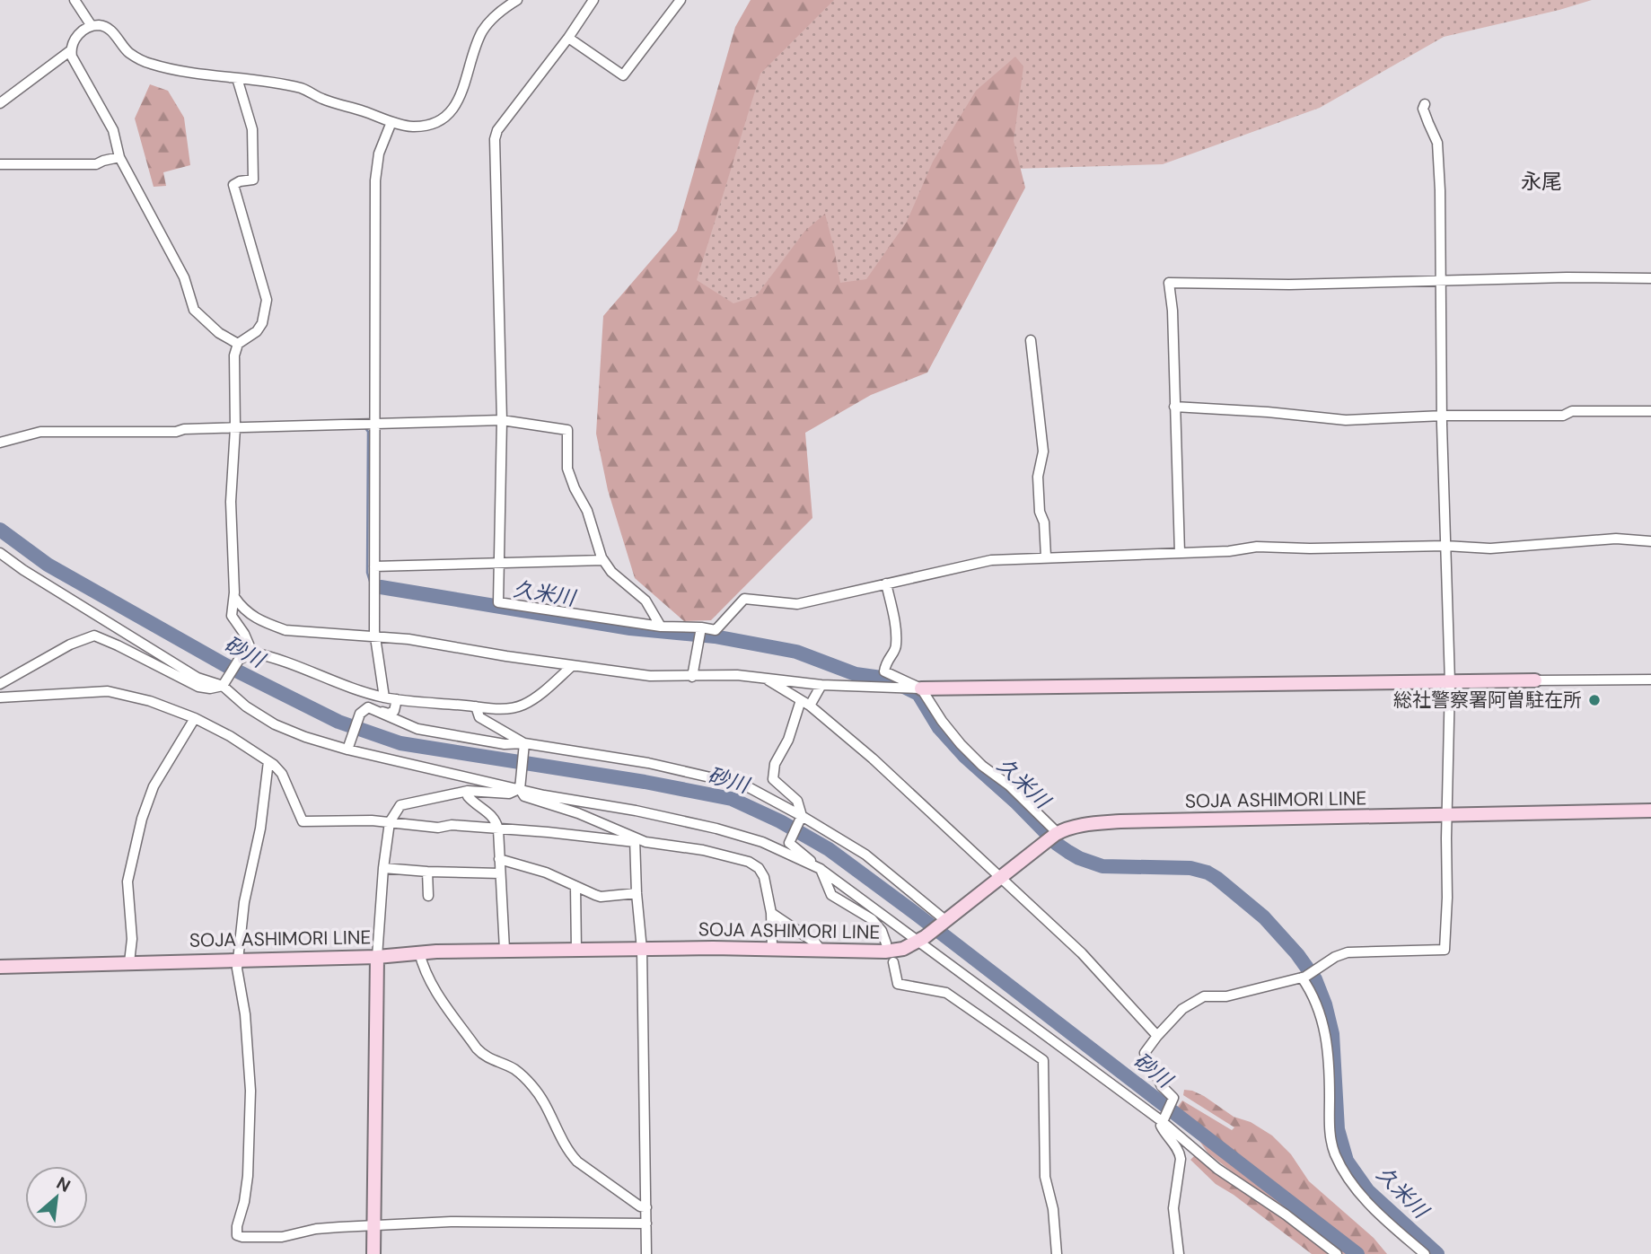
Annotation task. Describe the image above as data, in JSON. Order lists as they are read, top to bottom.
{
  "streets": {
    "main road": ["SOJA ASHIMORI LINE"]
  },
  "districts": ["永尾"],
  "water": ["久米川", "砂川"],
  "places": ["総社警察署阿曽駐在所"],
  "north": "top right"
}
